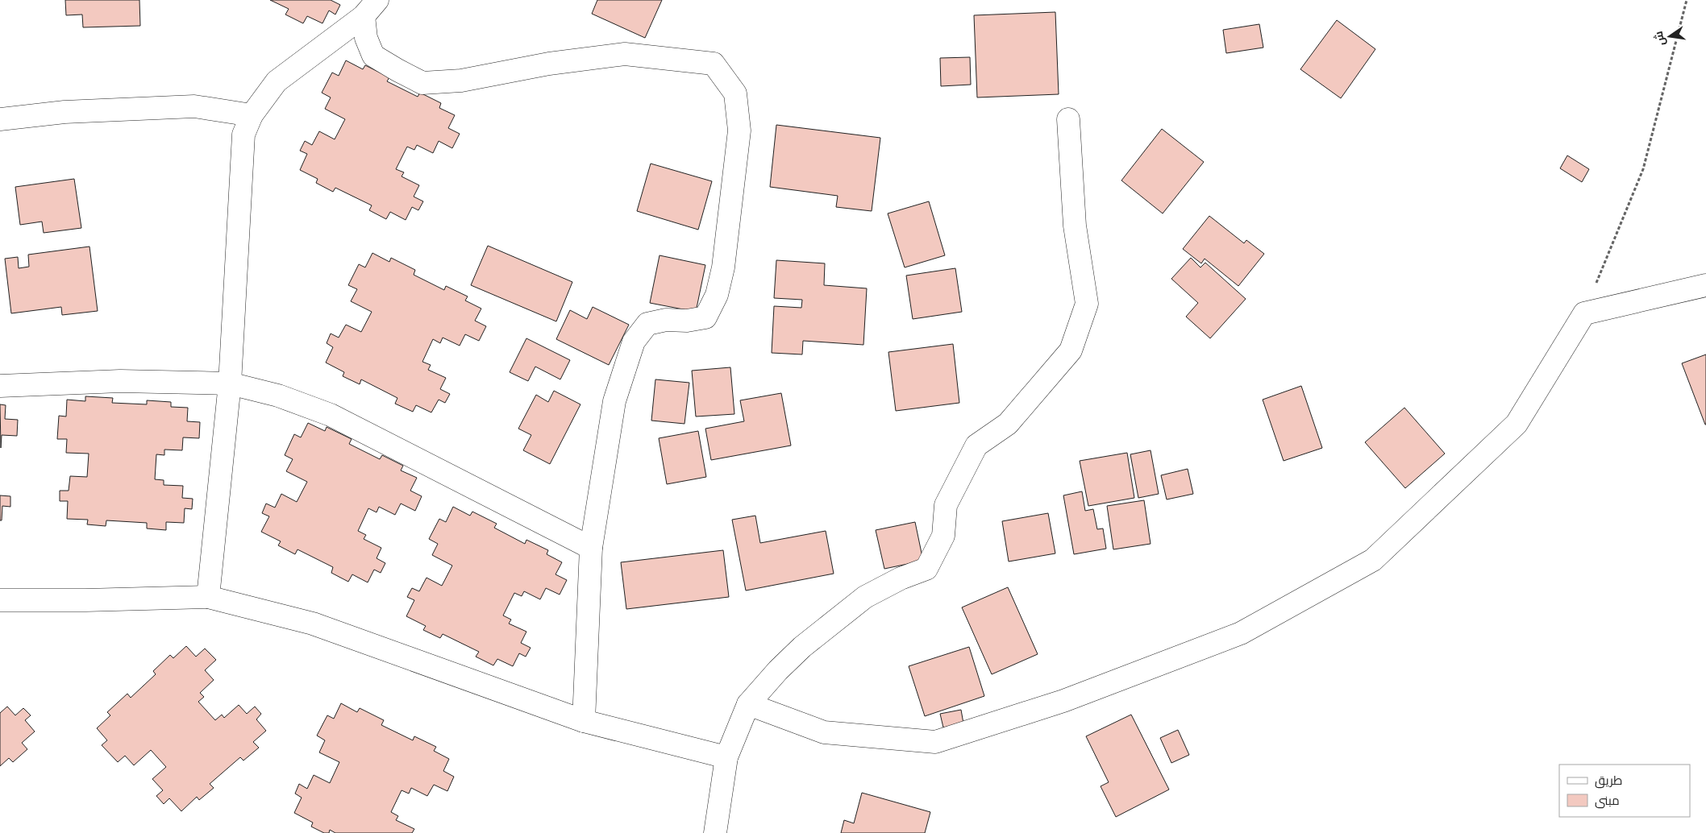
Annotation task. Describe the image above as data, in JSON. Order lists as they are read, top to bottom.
{
  "legend": ["طريق", "مبنى"],
  "north": "left"
}
